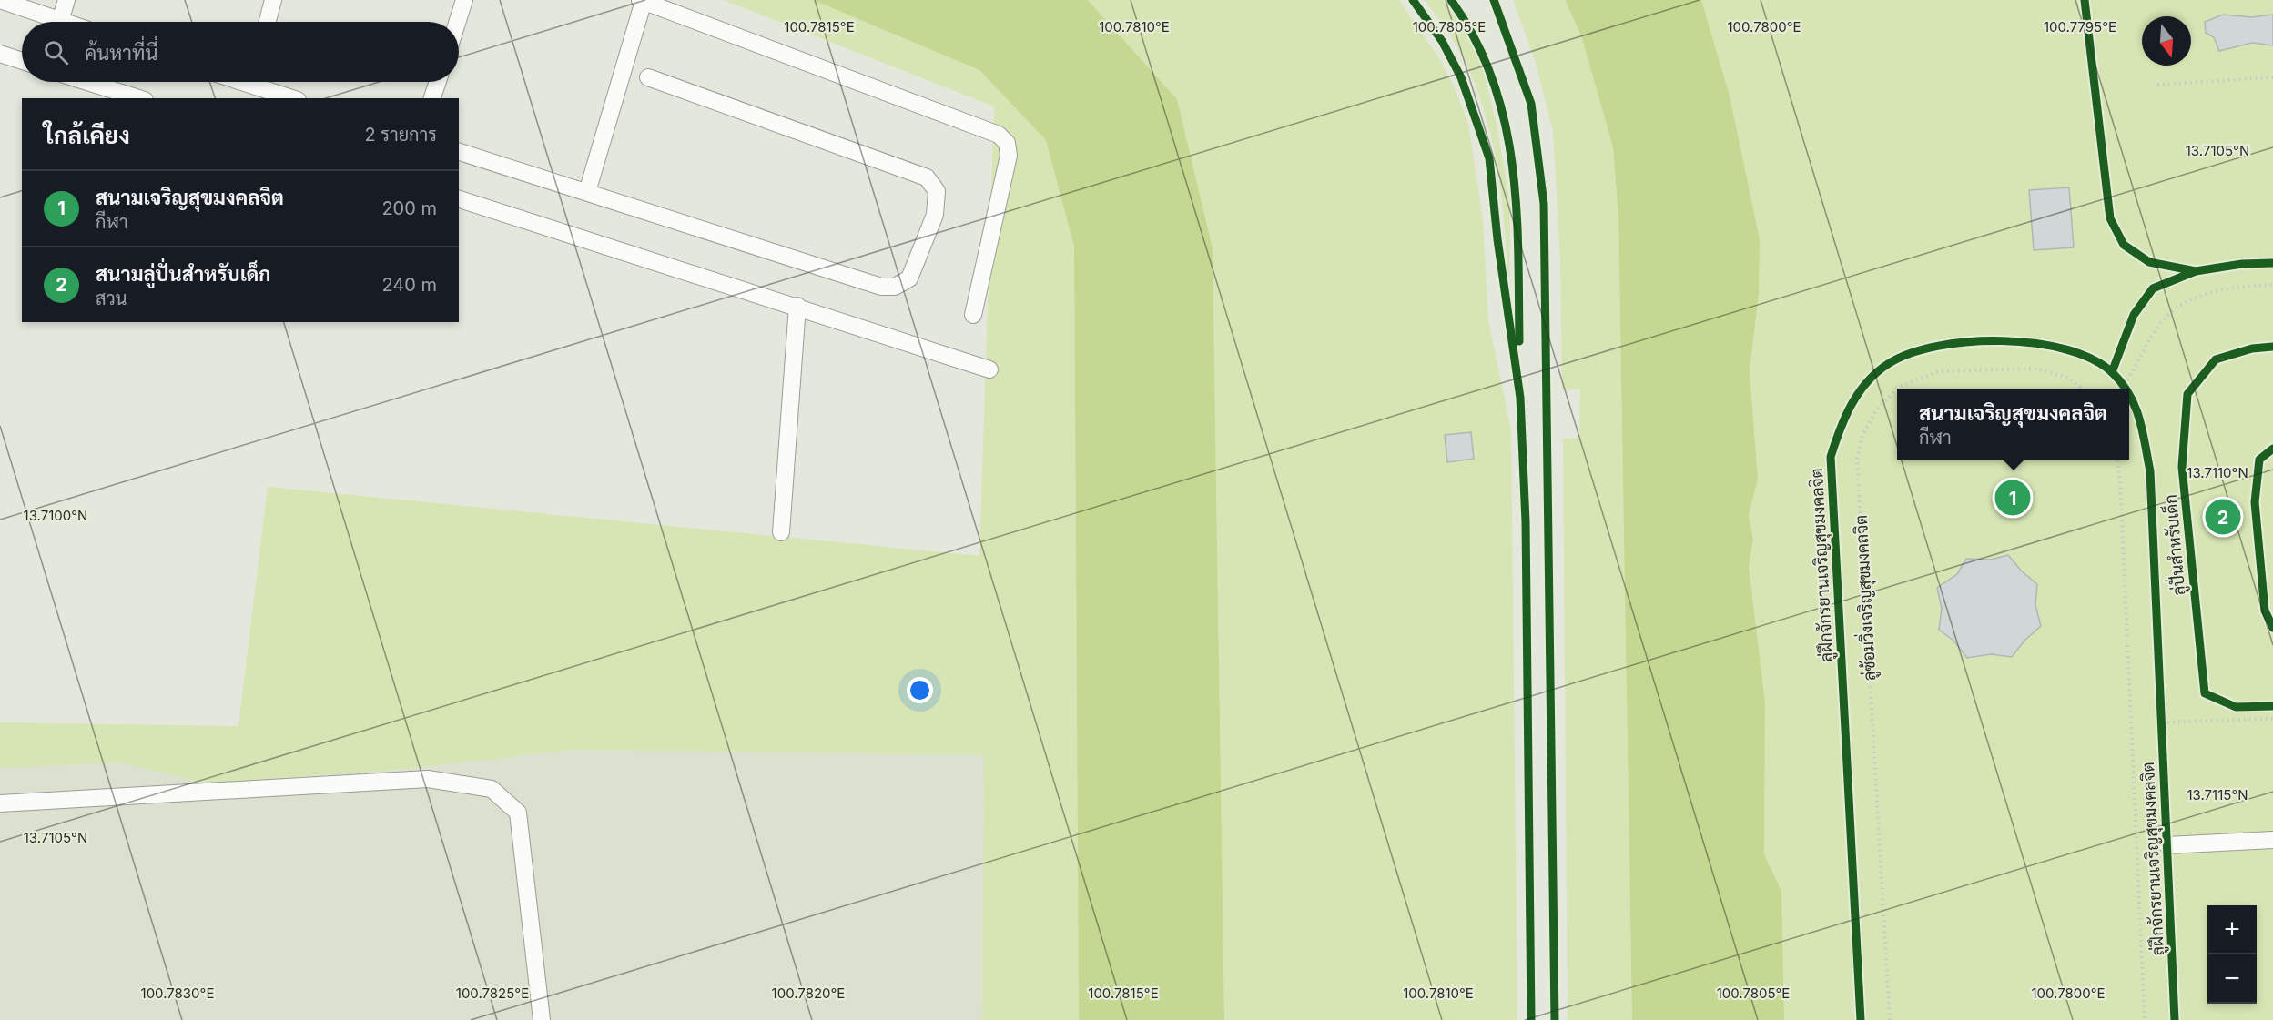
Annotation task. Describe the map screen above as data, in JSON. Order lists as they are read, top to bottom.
{
  "streets": {
    "path": ["ลู่ซ้อมวิ่งเจริญสุขมงคลจิต"],
    "cycle path": ["ลู่ปั่นสำหรับเด็ก"]
  },
  "north": "bottom",
  "page": {
    "search": "ค้นหาที่นี่",
    "heading": ["ใกล้เคียง", "2 รายการ"],
    "list": [
      {
        "mark": "1",
        "name": "สนามเจริญสุขมงคลจิต",
        "note": "กีฬา",
        "value": "200 m"
      },
      {
        "mark": "2",
        "name": "สนามลู่ปั่นสำหรับเด็ก",
        "note": "สวน",
        "value": "240 m"
      }
    ],
    "popup": ["สนามเจริญสุขมงคลจิต", "กีฬา"],
    "pins": ["1", "2"],
    "map_buttons": ["+", "−"]
  },
  "coordinates": [
    "100.7815°E",
    "100.7810°E",
    "100.7805°E",
    "100.7800°E",
    "100.7795°E",
    "13.7105°N",
    "13.7110°N",
    "13.7100°N",
    "13.7115°N",
    "100.7830°E",
    "100.7825°E",
    "100.7820°E"
  ]
}
